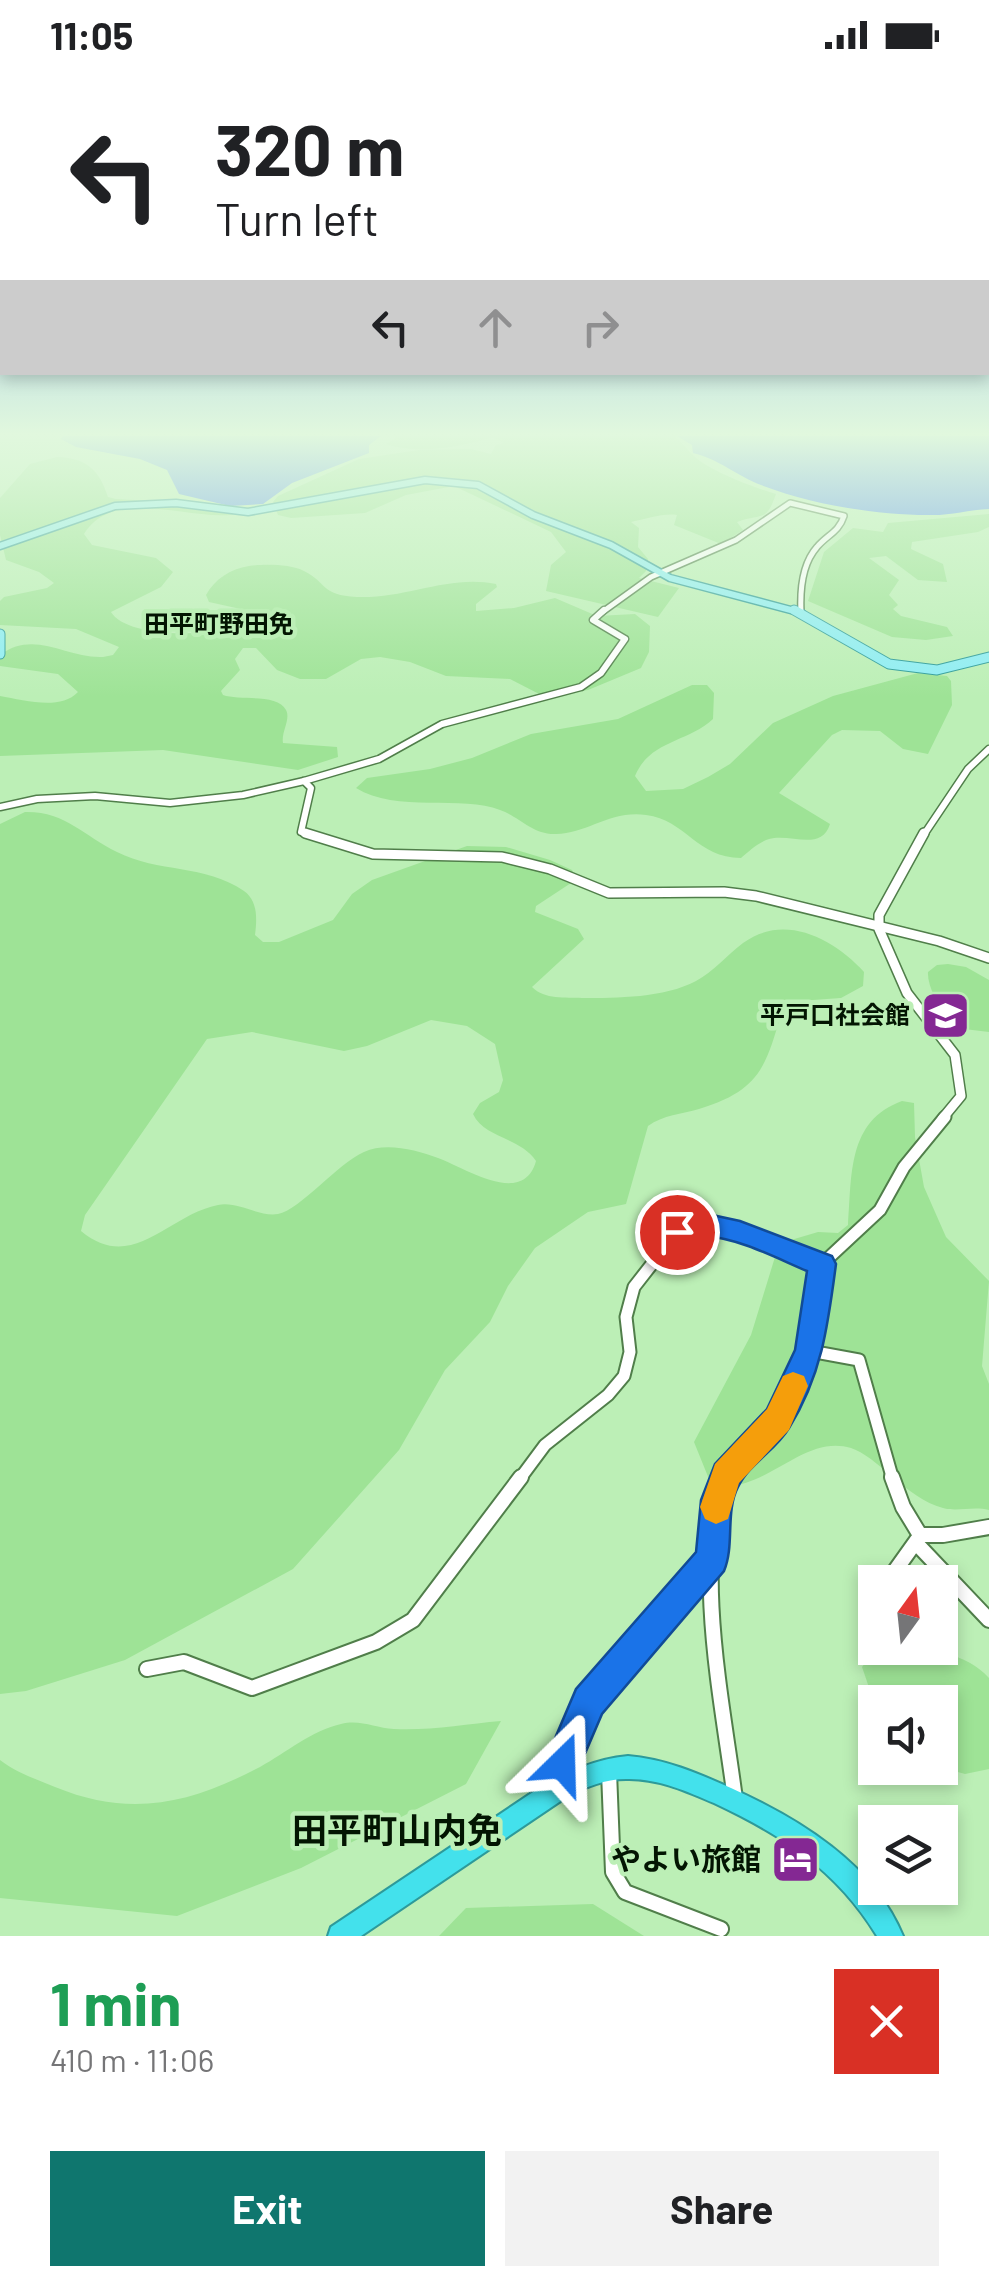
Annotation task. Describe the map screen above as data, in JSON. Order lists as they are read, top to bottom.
{
  "districts": ["田平町野田免", "田平町山内免"],
  "places": {
    "school or university": ["平戸口社会館"],
    "hotel": ["やよい旅館"]
  },
  "north": "top",
  "page": {
    "status": "11:05",
    "turn": ["320 m", "Turn left"],
    "heading": ["1 min", "410 m · 11:06"],
    "buttons": ["Exit", "Share"]
  }
}
